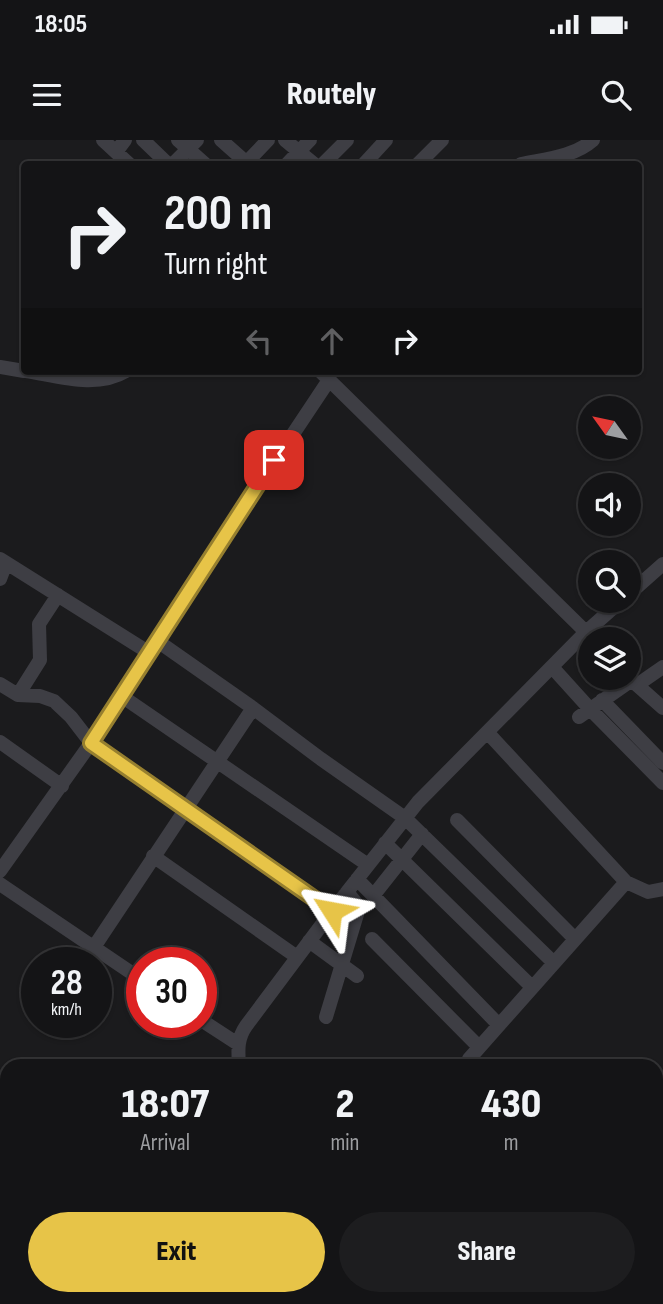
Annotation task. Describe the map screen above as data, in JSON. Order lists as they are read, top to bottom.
{
  "north": "top left",
  "page": {
    "status": "18:05",
    "header": "Routely",
    "turn": ["200 m", "Turn right"],
    "speed": "28 km/h",
    "limit": "30",
    "eta": [
      "18:07",
      "Arrival",
      "2",
      "min",
      "430",
      "m"
    ],
    "buttons": ["Exit", "Share"]
  }
}
